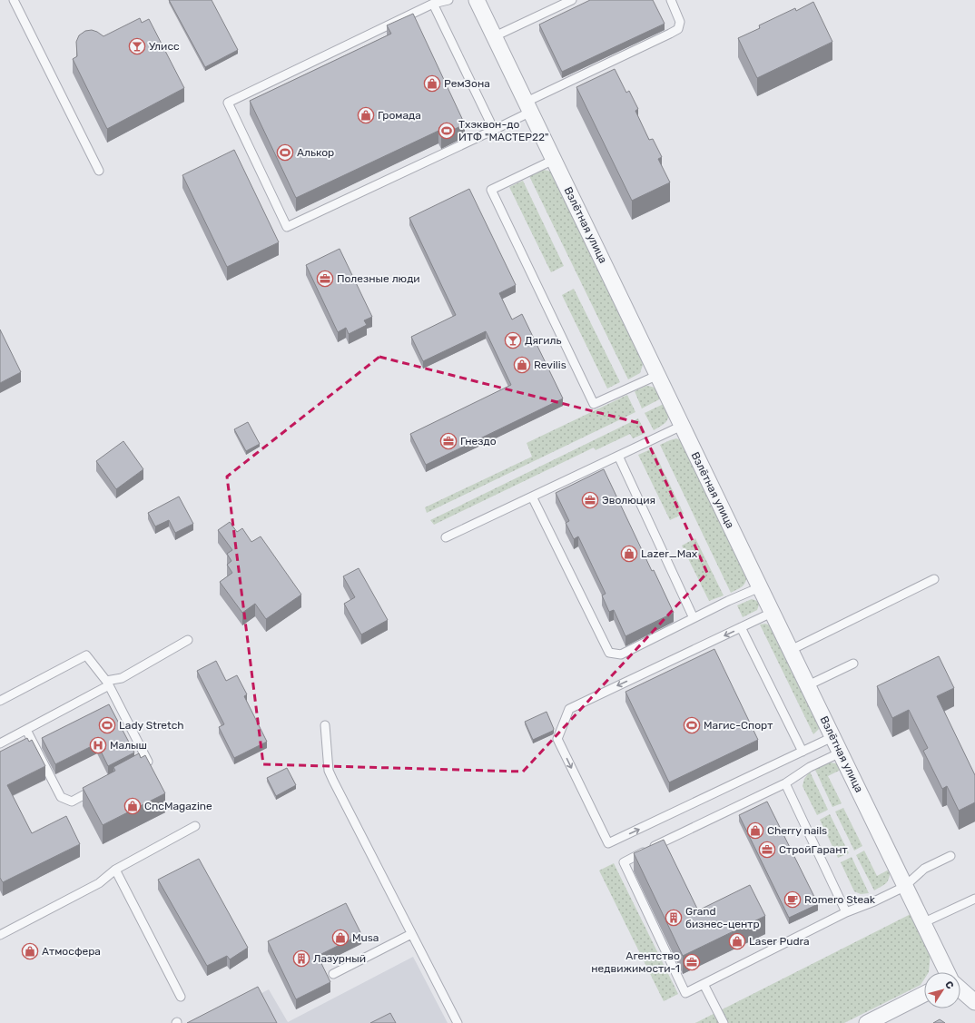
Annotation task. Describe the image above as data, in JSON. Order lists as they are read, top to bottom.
{
  "streets": {
    "street": ["Взлётная улица"]
  },
  "places": {
    "bar": ["Улисс", "Дягиль"],
    "shop": [
      "РемЗона",
      "Громада",
      "Revilis",
      "Lazer_Max",
      "CncMagazine",
      "Cherry nails",
      "Musa",
      "Laser Pudra",
      "Атмосфера"
    ],
    "sports": [
      "Тхэквон-до ИТФ \"МАСТЕР22\"",
      "Алькор",
      "Lady Stretch",
      "Магис-Спорт"
    ],
    "office": [
      "Полезные люди",
      "Гнездо",
      "Эволюция",
      "СтройГарант",
      "Агентство недвижимости-1"
    ],
    "hospital": ["Малыш"],
    "cafe": ["Romero Steak"],
    "building": ["Grand бизнес-центр", "Лазурный"]
  },
  "north": "top right"
}
